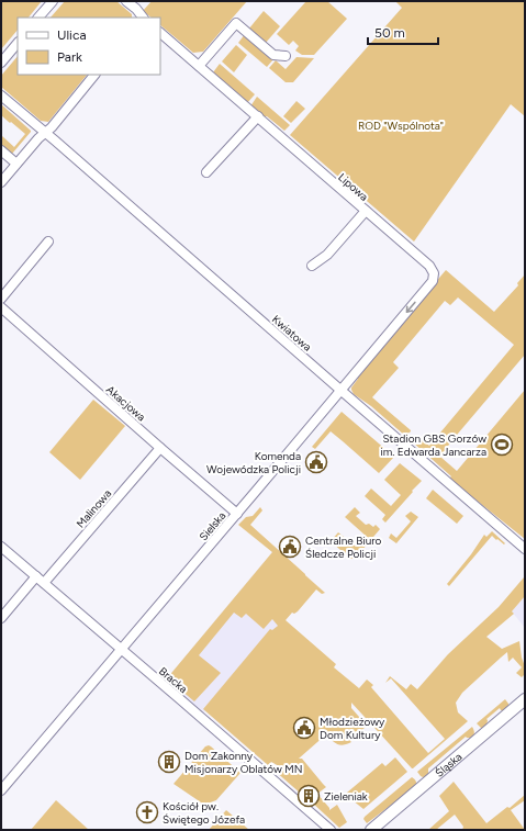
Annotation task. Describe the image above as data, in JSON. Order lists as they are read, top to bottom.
{
  "streets": {
    "street": [
      "Lipowa",
      "Kwiatowa",
      "Akacjowa",
      "Malinowa",
      "Sielska",
      "Bracka",
      "Śląska"
    ]
  },
  "crossings": [
    ["Lipowa", "Sielska"],
    ["Kwiatowa", "Sielska"],
    ["Akacjowa", "Malinowa"],
    ["Akacjowa", "Sielska"],
    ["Malinowa", "Bracka"],
    ["Sielska", "Bracka"]
  ],
  "parks": ["ROD \"Wspólnota\""],
  "places": {
    "sports": ["Stadion GBS Gorzów im. Edwarda Jancarza"],
    "public building": ["Komenda Wojewódzka Policji", "Centralne Biuro Śledcze Policji", "Młodzieżowy Dom Kultury"],
    "building": ["Dom Zakonny Misjonarzy Oblatów MN", "Zieleniak"],
    "church": ["Kościół pw. Świętego Józefa"]
  },
  "legend": ["Ulica", "Park"],
  "scale_bar": "50 m"
}
